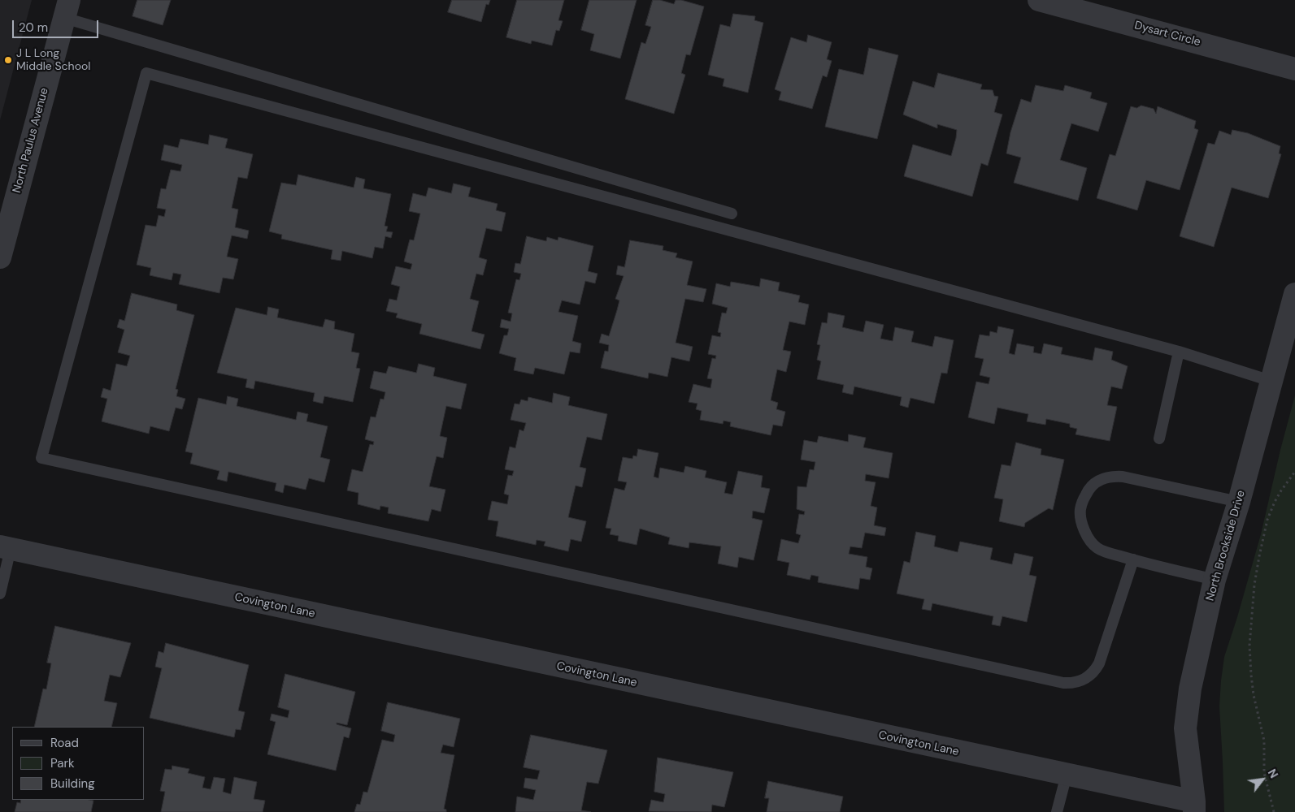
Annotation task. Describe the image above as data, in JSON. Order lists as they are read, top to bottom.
{
  "streets": {
    "street": [
      "Dysart Circle",
      "North Paulus Avenue",
      "North Brookside Drive",
      "Covington Lane"
    ]
  },
  "crossings": [
    ["North Brookside Drive", "Covington Lane"]
  ],
  "places": ["J L Long Middle School"],
  "legend": ["Road", "Park", "Building"],
  "scale_bar": "20 m",
  "north": "top right"
}
